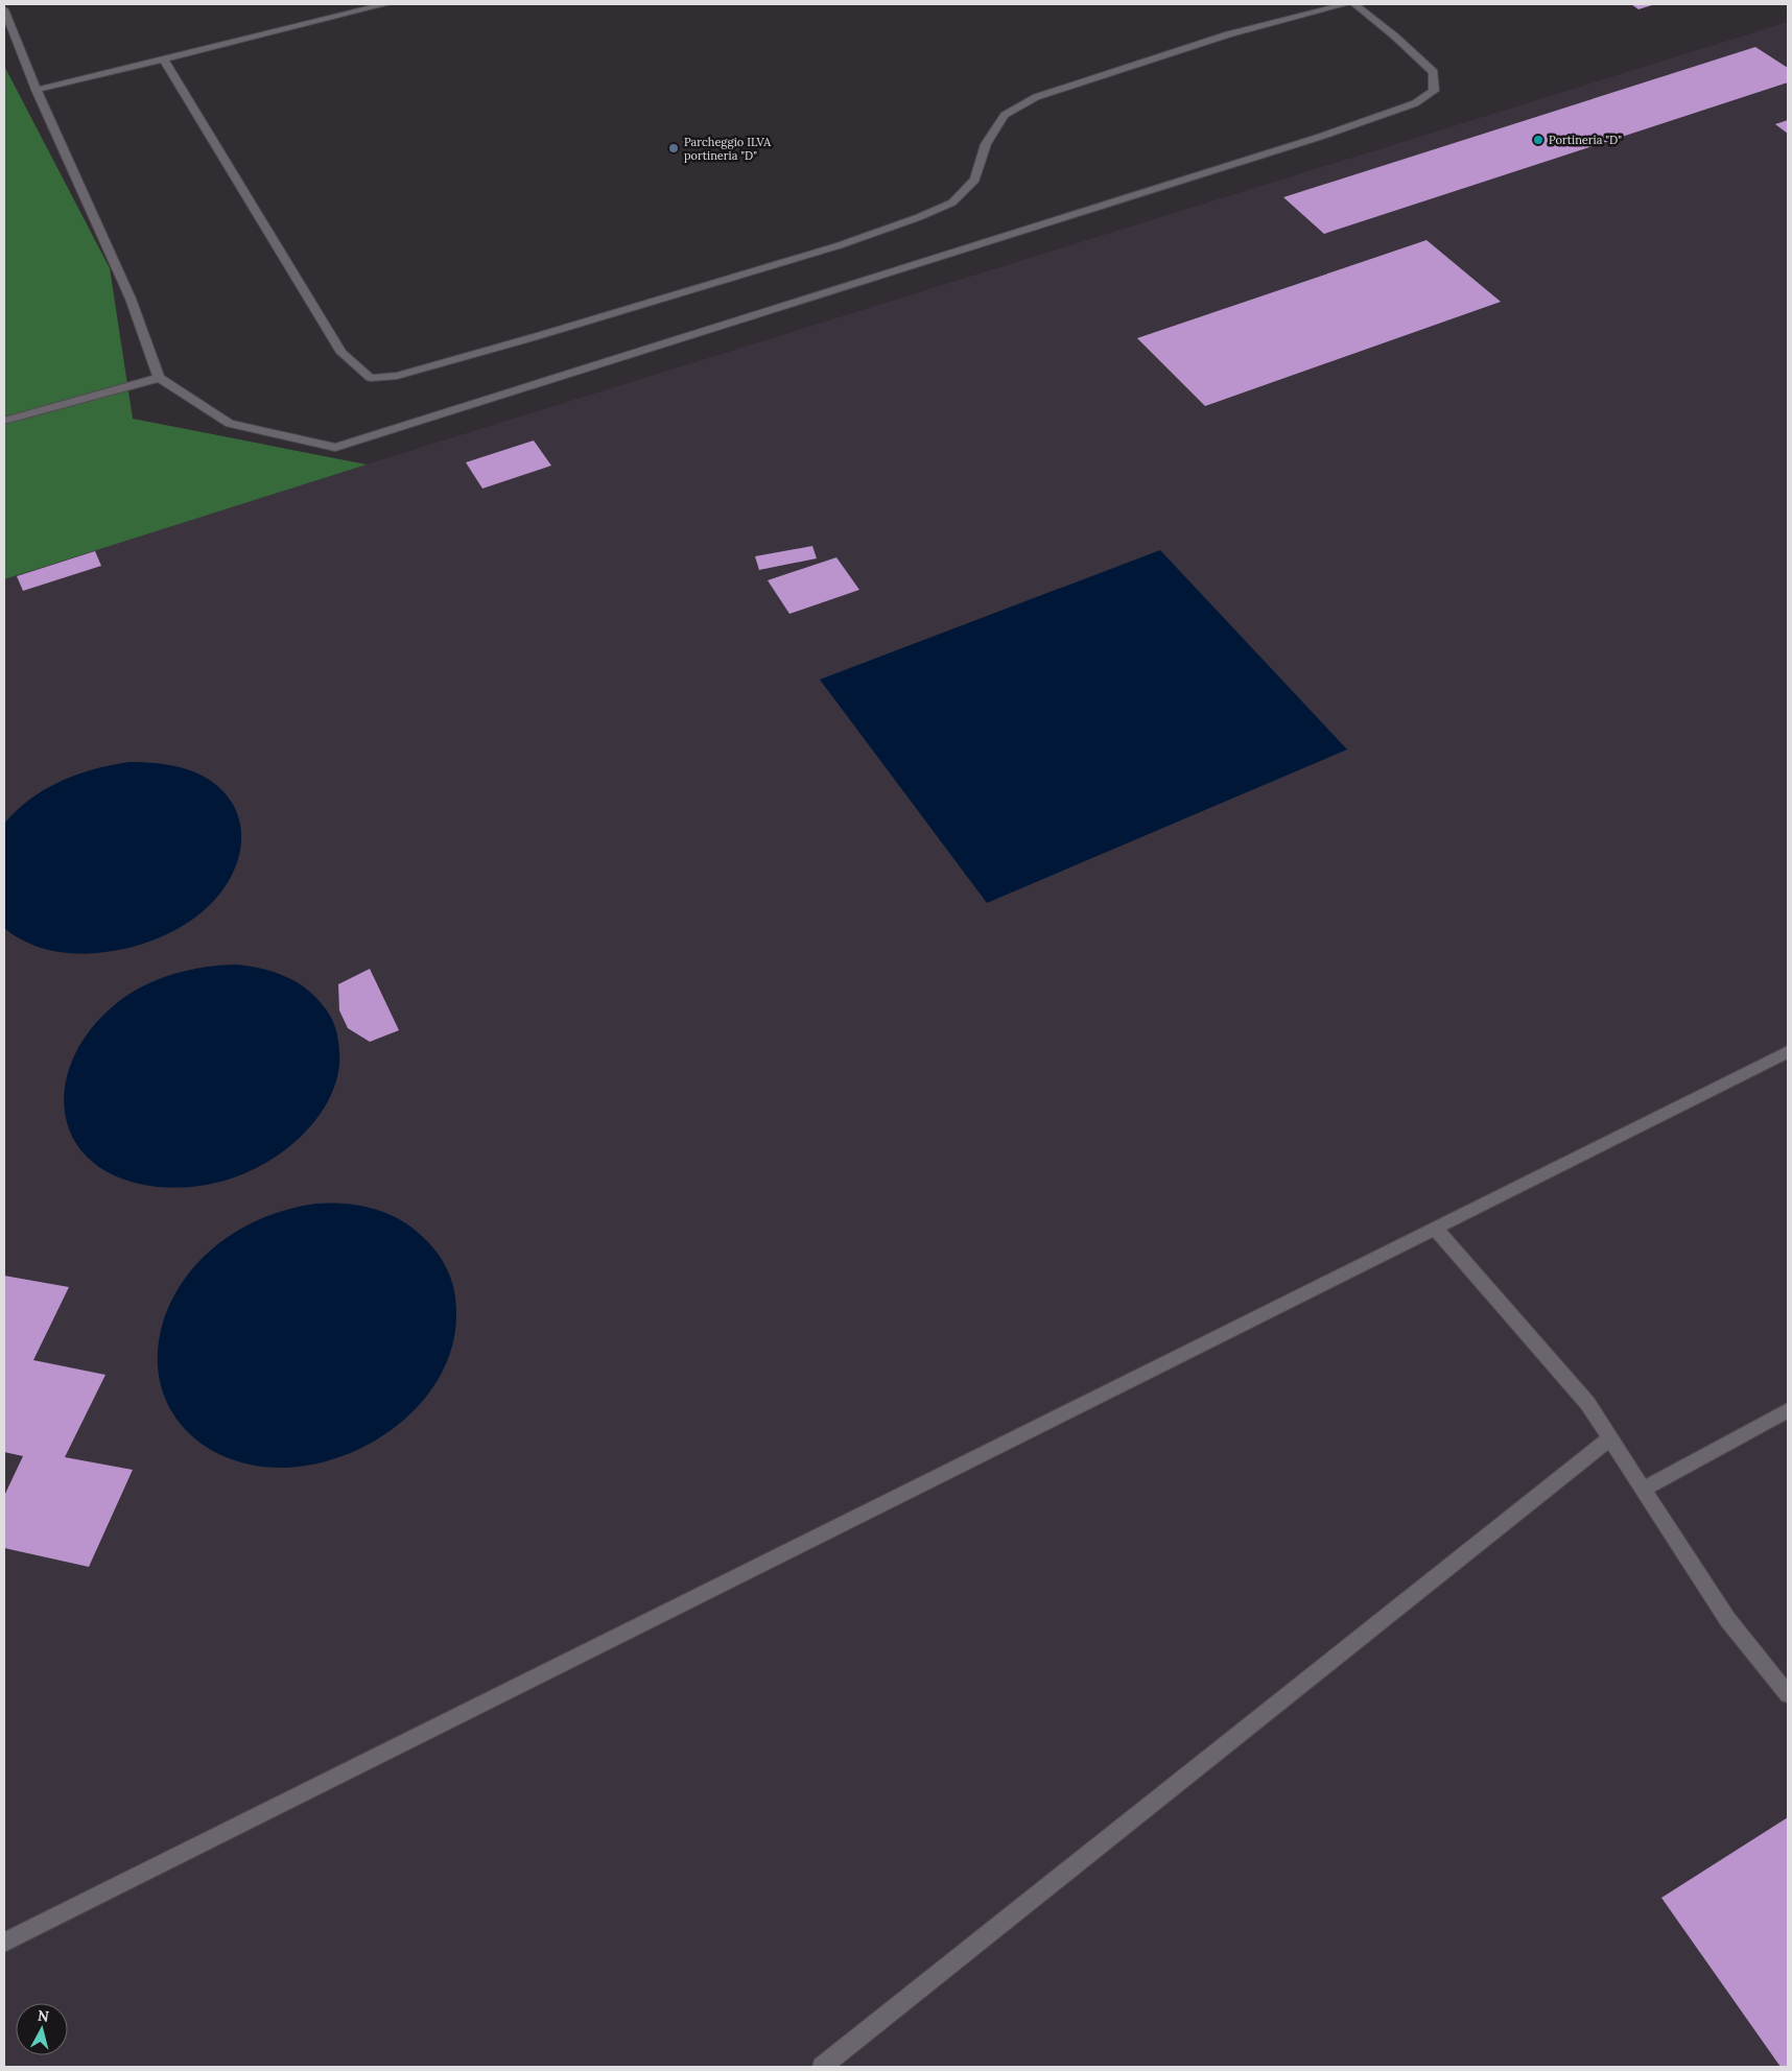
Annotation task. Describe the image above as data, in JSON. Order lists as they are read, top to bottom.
{
  "places": ["Portineria \"D\"", "Parcheggio ILVA portineria \"D\""],
  "north": "top"
}
